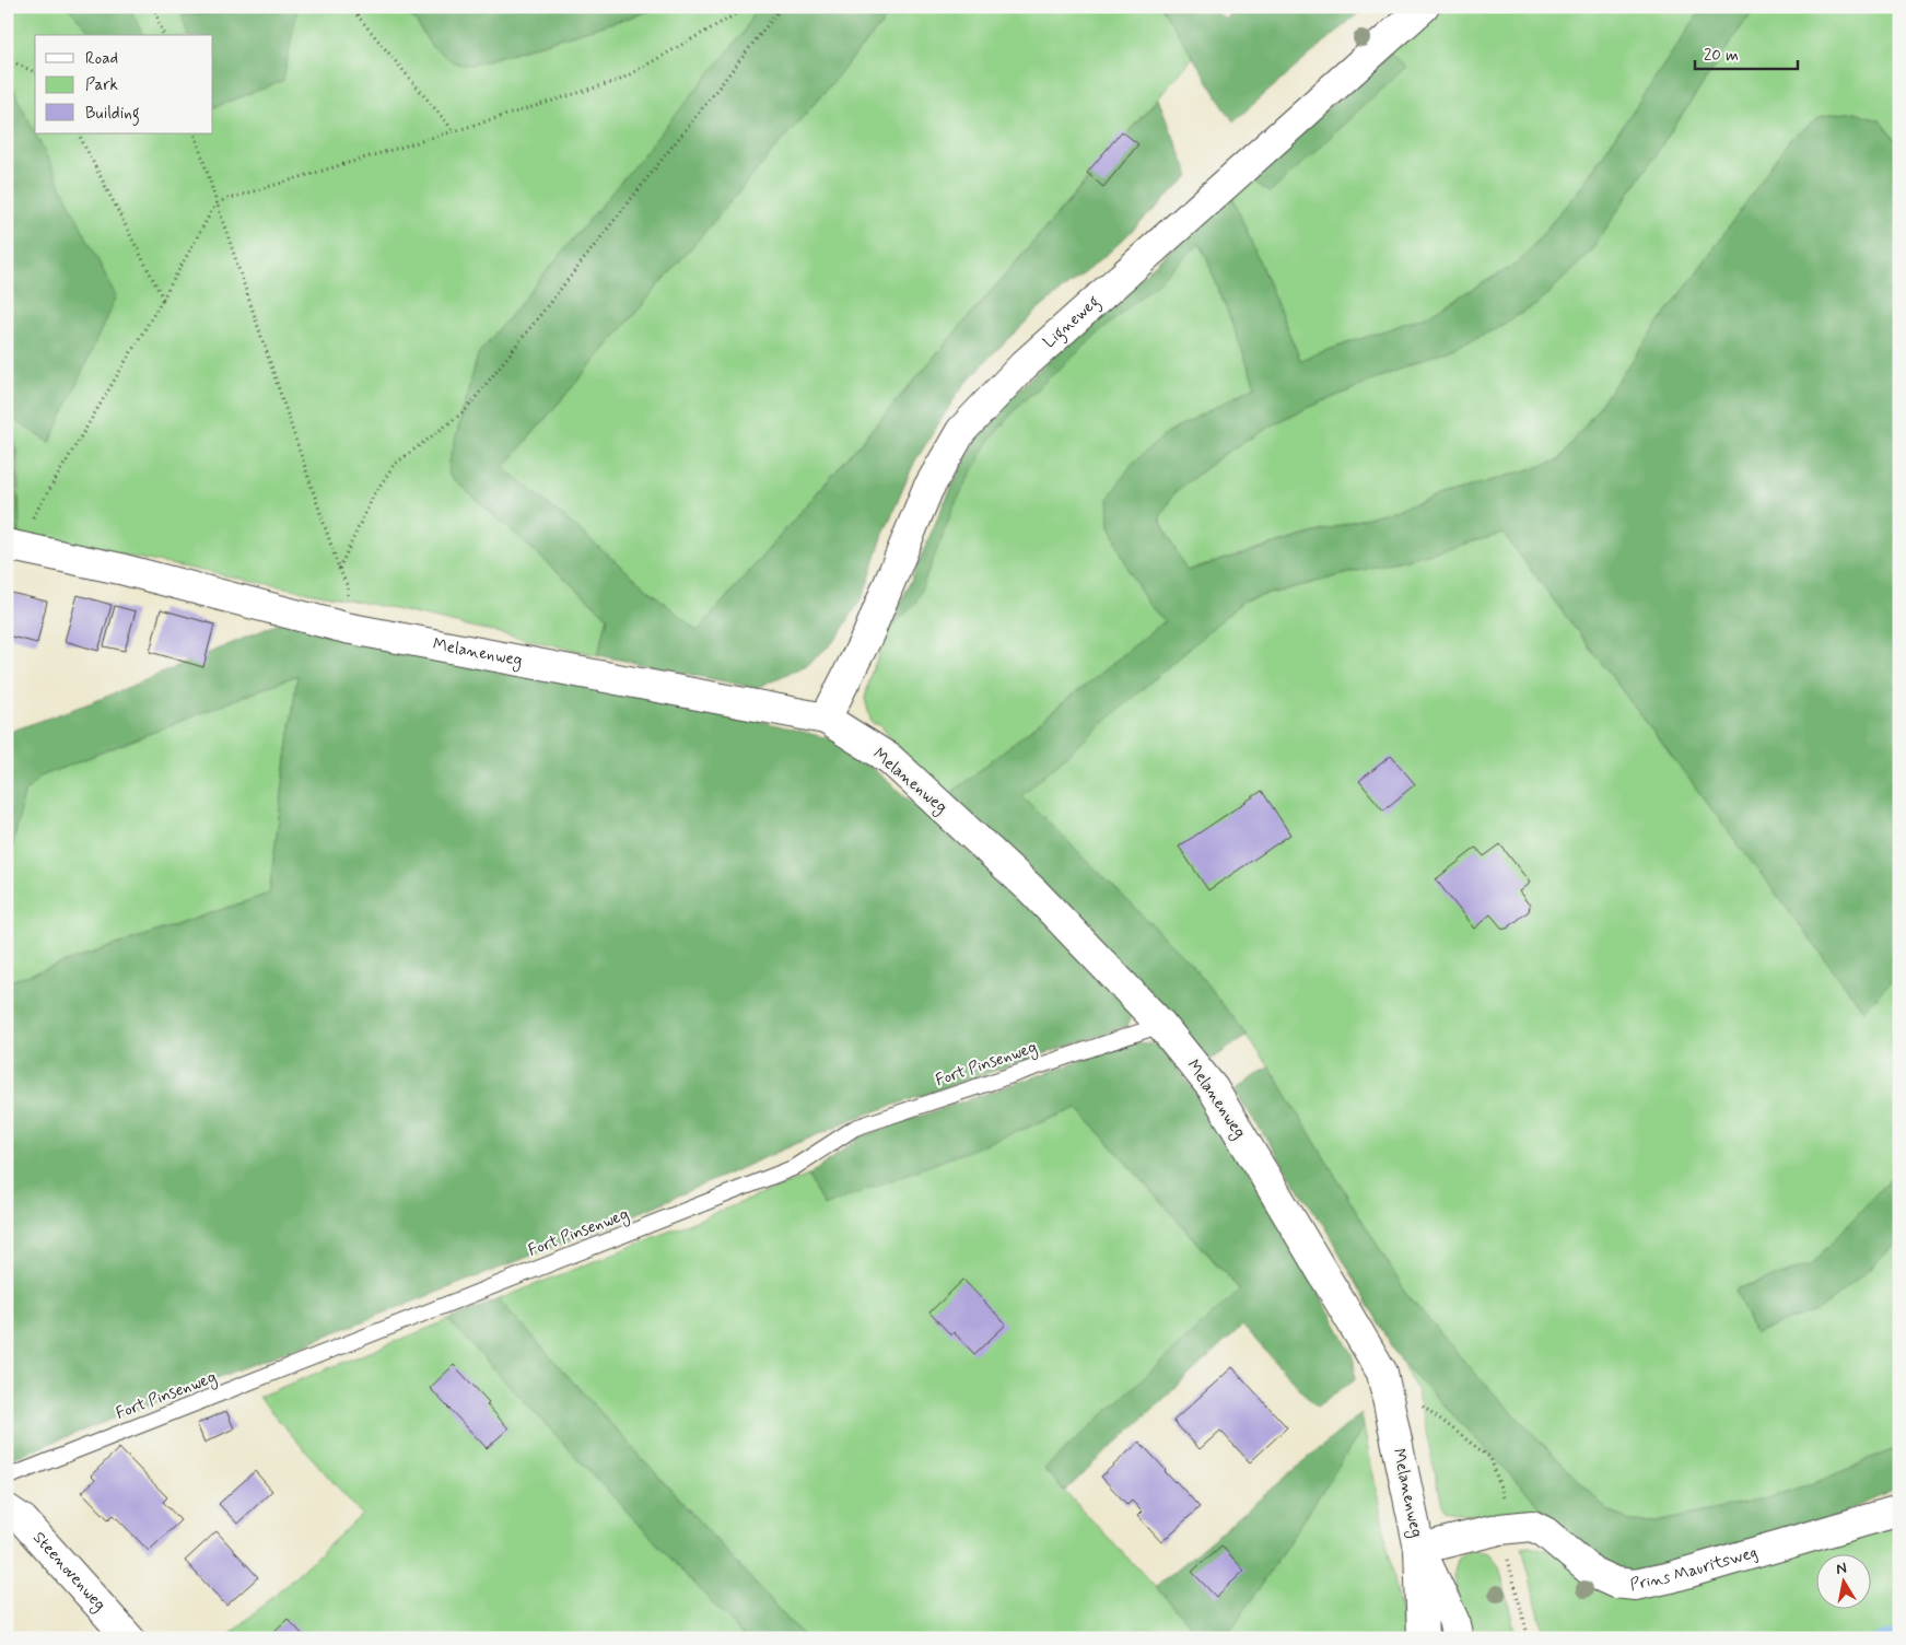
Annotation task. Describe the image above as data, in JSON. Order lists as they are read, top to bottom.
{
  "streets": {
    "street": [
      "Ligneweg",
      "Melanenweg",
      "Prins Mauritsweg",
      "Steenovenweg"
    ],
    "lane": ["Fort Pinsenweg"]
  },
  "crossings": [
    ["Ligneweg", "Melanenweg"],
    ["Melanenweg", "Fort Pinsenweg"],
    ["Melanenweg", "Prins Mauritsweg"]
  ],
  "legend": ["Road", "Park", "Building"],
  "scale_bar": "20 m",
  "north": "top"
}
